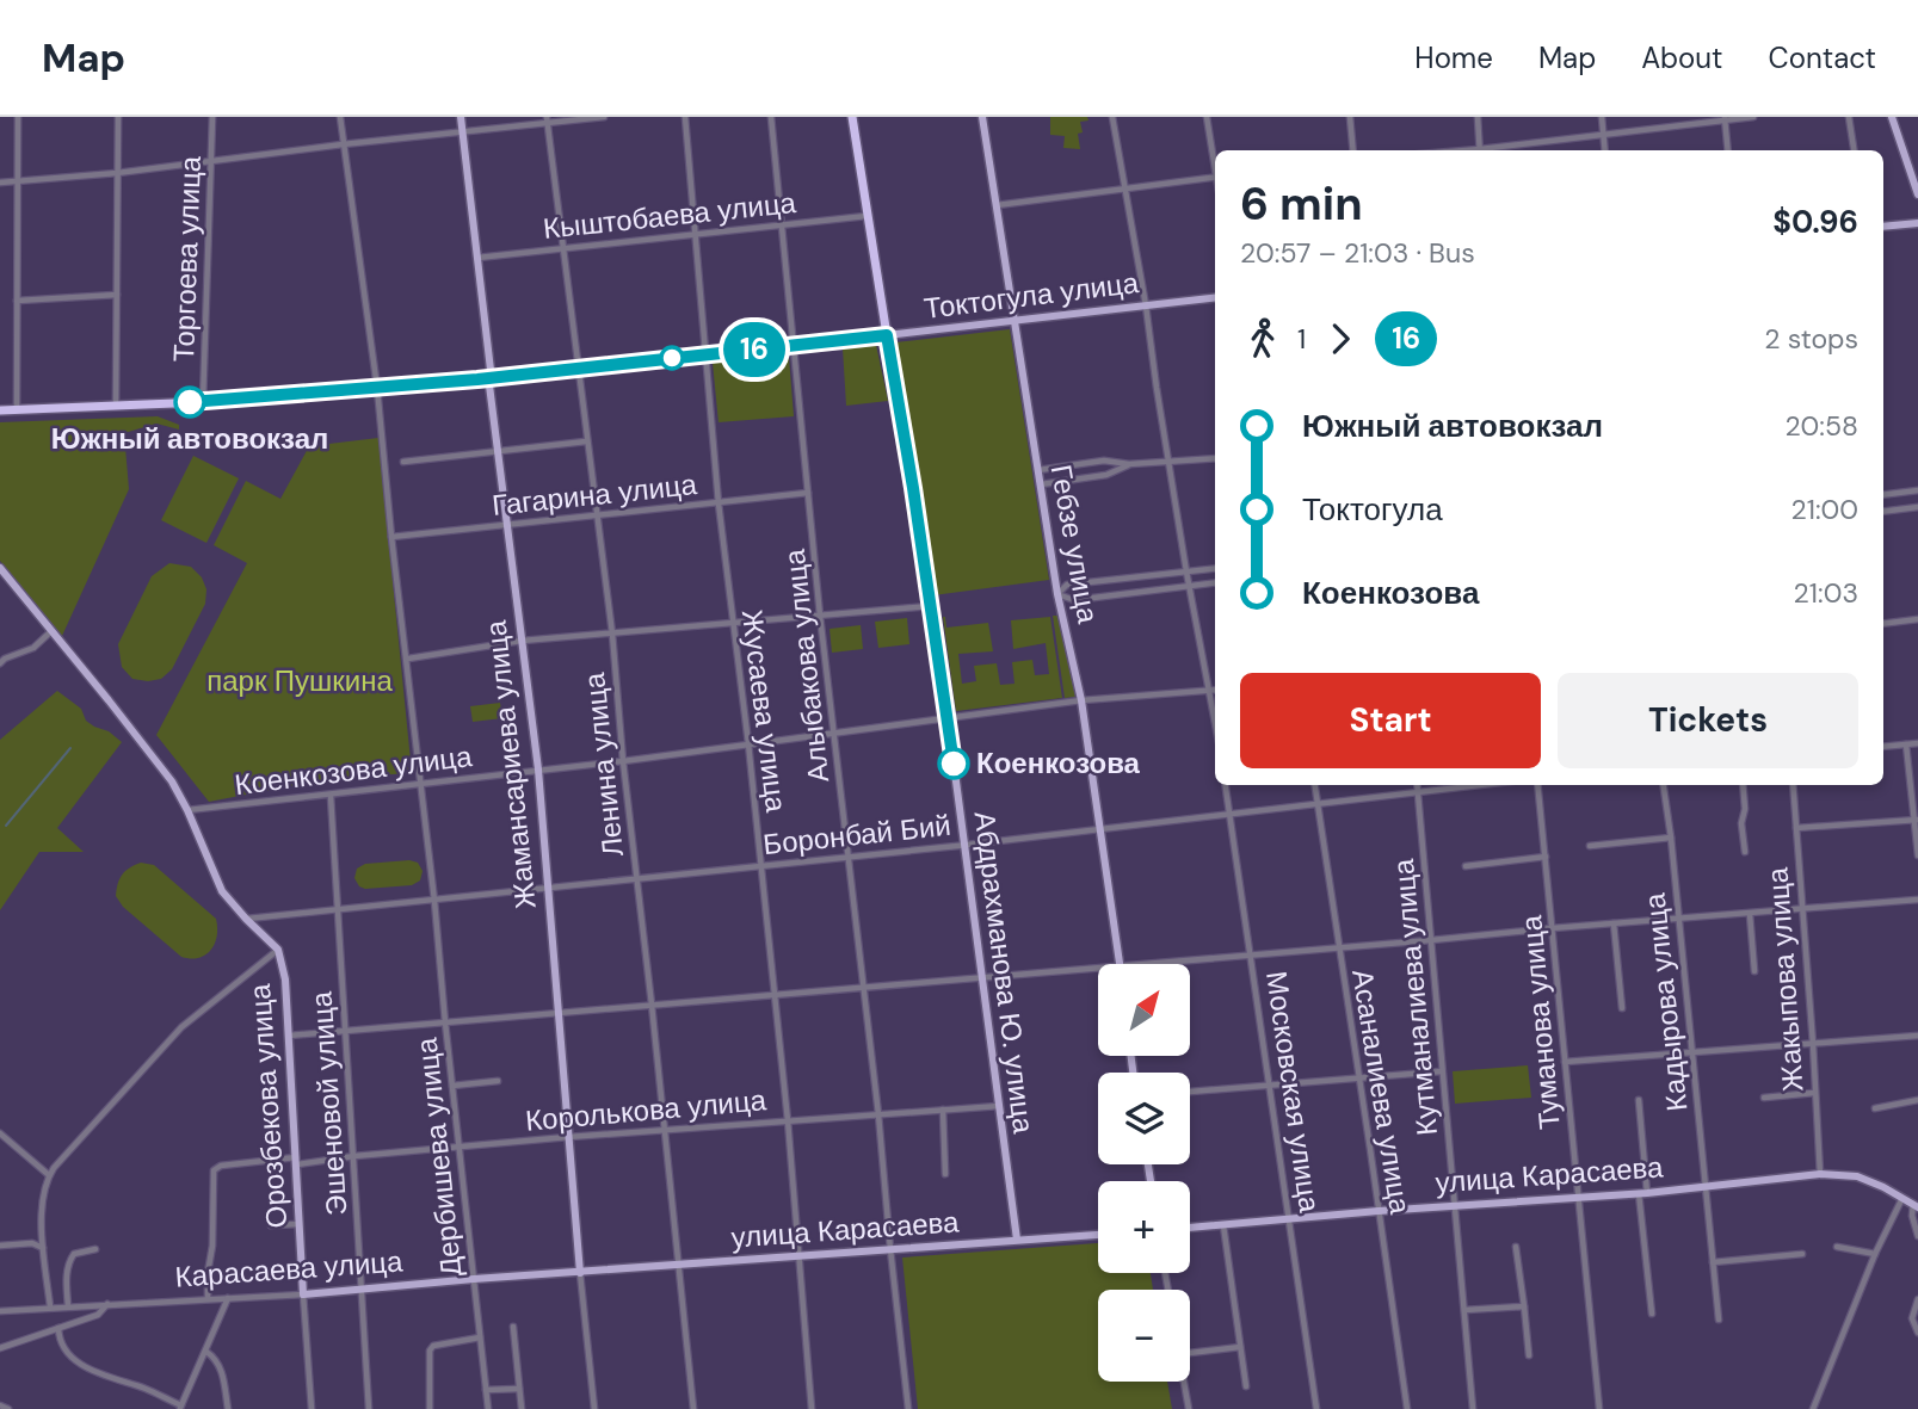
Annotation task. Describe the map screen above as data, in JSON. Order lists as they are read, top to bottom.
{
  "streets": {
    "highway": ["Токтогула улица", "Абдрахманова Ю. улица"],
    "main road": [
      "Гебзе улица",
      "Жамансариева улица",
      "Орозбекова улица",
      "улица Карасаева",
      "Карасаева улица"
    ],
    "street": [
      "Кыштобаева улица",
      "Торгоева улица",
      "Гагарина улица",
      "Алыбакова улица",
      "Жусаева улица",
      "Ленина улица",
      "Коенкозова улица",
      "Боронбай Бий",
      "Жакыпова улица",
      "Кутманалиева улица",
      "Кадырова улица",
      "Туманова улица",
      "Московская улица",
      "Асаналиева улица",
      "Эшеновой улица",
      "Королькова улица",
      "Дербишева улица"
    ]
  },
  "crossings": [
    ["Кыштобаева улица", "Алыбакова улица"],
    ["Кыштобаева улица", "Жусаева улица"],
    ["Кыштобаева улица", "Жамансариева улица"],
    ["Кыштобаева улица", "Ленина улица"],
    ["Кыштобаева улица", "Абдрахманова Ю. улица"],
    ["Торгоева улица", "Токтогула улица"],
    ["Токтогула улица", "Гебзе улица"],
    ["Токтогула улица", "Алыбакова улица"],
    ["Токтогула улица", "Жусаева улица"],
    ["Токтогула улица", "Жамансариева улица"],
    ["Токтогула улица", "Ленина улица"],
    ["Токтогула улица", "Абдрахманова Ю. улица"],
    ["Гагарина улица", "Алыбакова улица"],
    ["Гагарина улица", "Жусаева улица"],
    ["Гагарина улица", "Жамансариева улица"],
    ["Гагарина улица", "Ленина улица"],
    ["Гебзе улица", "Коенкозова улица"],
    ["Гебзе улица", "Боронбай Бий"],
    ["Алыбакова улица", "Коенкозова улица"],
    ["Алыбакова улица", "Боронбай Бий"],
    ["Алыбакова улица", "Королькова улица"],
    ["Алыбакова улица", "улица Карасаева"],
    ["Жусаева улица", "Коенкозова улица"],
    ["Жусаева улица", "Боронбай Бий"],
    ["Жусаева улица", "Королькова улица"],
    ["Жусаева улица", "улица Карасаева"],
    ["Жамансариева улица", "Коенкозова улица"],
    ["Жамансариева улица", "Боронбай Бий"],
    ["Жамансариева улица", "Королькова улица"],
    ["Жамансариева улица", "улица Карасаева"],
    ["Жамансариева улица", "Карасаева улица"],
    ["Ленина улица", "Коенкозова улица"],
    ["Ленина улица", "Боронбай Бий"],
    ["Ленина улица", "Королькова улица"],
    ["Ленина улица", "улица Карасаева"],
    ["Коенкозова улица", "Абдрахманова Ю. улица"],
    ["Коенкозова улица", "Эшеновой улица"],
    ["Коенкозова улица", "Дербишева улица"],
    ["Боронбай Бий", "Абдрахманова Ю. улица"],
    ["Боронбай Бий", "Кутманалиева улица"],
    ["Боронбай Бий", "Московская улица"],
    ["Боронбай Бий", "Асаналиева улица"],
    ["Боронбай Бий", "Эшеновой улица"],
    ["Боронбай Бий", "Дербишева улица"],
    ["Абдрахманова Ю. улица", "Королькова улица"],
    ["Абдрахманова Ю. улица", "улица Карасаева"],
    ["Жакыпова улица", "улица Карасаева"],
    ["Кутманалиева улица", "улица Карасаева"],
    ["Кадырова улица", "улица Карасаева"],
    ["Туманова улица", "улица Карасаева"],
    ["Московская улица", "улица Карасаева"],
    ["Асаналиева улица", "улица Карасаева"],
    ["Эшеновой улица", "Королькова улица"],
    ["Эшеновой улица", "Карасаева улица"],
    ["Орозбекова улица", "Королькова улица"],
    ["Орозбекова улица", "Карасаева улица"],
    ["Королькова улица", "Дербишева улица"],
    ["Королькова улица", "Карасаева улица"],
    ["Дербишева улица", "Карасаева улица"],
    ["улица Карасаева", "Карасаева улица"]
  ],
  "parks": ["парк Пушкина"],
  "places": ["Южный автовокзал", "Коенкозова"],
  "lines": ["bus line 16"],
  "north": "top right",
  "page": {
    "header": "Map",
    "nav": [
      "Home",
      "Map",
      "About",
      "Contact"
    ],
    "on_map": "16",
    "heading": ["6 min", "20:57 – 21:03 · Bus", "$0.96"],
    "legs": ["1", "16", "2 stops"],
    "list": [
      {
        "name": "Южный автовокзал",
        "value": "20:58"
      },
      {
        "name": "Токтогула",
        "value": "21:00"
      },
      {
        "name": "Коенкозова",
        "value": "21:03"
      }
    ],
    "buttons": ["Start", "Tickets"],
    "map_buttons": ["+", "−"]
  }
}
